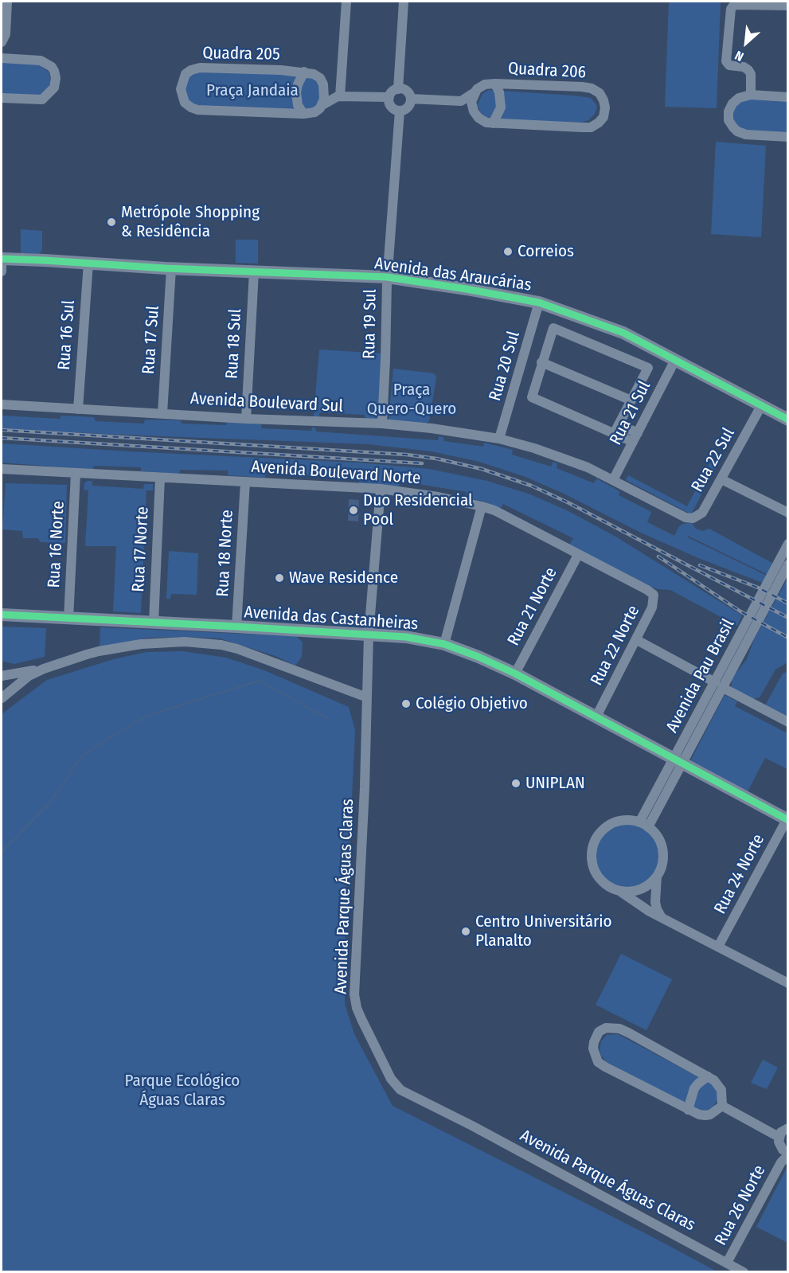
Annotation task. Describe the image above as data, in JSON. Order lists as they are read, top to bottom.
{
  "streets": {
    "main road": ["Avenida das Araucárias", "Avenida das Castanheiras"],
    "street": [
      "Quadra 205",
      "Quadra 206",
      "Rua 19 Sul",
      "Rua 16 Sul",
      "Rua 17 Sul",
      "Rua 18 Sul",
      "Rua 20 Sul",
      "Avenida Boulevard Sul",
      "Rua 21 Sul",
      "Rua 22 Sul",
      "Avenida Boulevard Norte",
      "Rua 16 Norte",
      "Rua 17 Norte",
      "Rua 18 Norte",
      "Rua 21 Norte",
      "Rua 22 Norte",
      "Avenida Pau Brasil",
      "Rua 24 Norte",
      "Avenida Parque Águas Claras",
      "Rua 26 Norte"
    ]
  },
  "crossings": [
    ["Avenida das Araucárias", "Rua 19 Sul"],
    ["Avenida das Araucárias", "Rua 16 Sul"],
    ["Avenida das Araucárias", "Rua 17 Sul"],
    ["Avenida das Araucárias", "Rua 18 Sul"],
    ["Avenida das Araucárias", "Rua 20 Sul"],
    ["Avenida das Araucárias", "Rua 21 Sul"],
    ["Avenida das Araucárias", "Rua 22 Sul"],
    ["Rua 19 Sul", "Avenida Boulevard Sul"],
    ["Rua 16 Sul", "Avenida Boulevard Sul"],
    ["Rua 17 Sul", "Avenida Boulevard Sul"],
    ["Rua 18 Sul", "Avenida Boulevard Sul"],
    ["Rua 20 Sul", "Avenida Boulevard Sul"],
    ["Avenida Boulevard Sul", "Rua 21 Sul"],
    ["Avenida Boulevard Sul", "Rua 22 Sul"],
    ["Avenida Boulevard Norte", "Rua 16 Norte"],
    ["Avenida Boulevard Norte", "Rua 17 Norte"],
    ["Avenida Boulevard Norte", "Rua 18 Norte"],
    ["Avenida Boulevard Norte", "Rua 21 Norte"],
    ["Avenida Boulevard Norte", "Rua 22 Norte"],
    ["Avenida Boulevard Norte", "Avenida Parque Águas Claras"],
    ["Rua 16 Norte", "Avenida das Castanheiras"],
    ["Rua 17 Norte", "Avenida das Castanheiras"],
    ["Rua 18 Norte", "Avenida das Castanheiras"],
    ["Rua 21 Norte", "Avenida das Castanheiras"],
    ["Avenida das Castanheiras", "Rua 22 Norte"],
    ["Avenida das Castanheiras", "Avenida Pau Brasil"],
    ["Avenida das Castanheiras", "Rua 24 Norte"],
    ["Avenida das Castanheiras", "Avenida Parque Águas Claras"],
    ["Avenida Parque Águas Claras", "Rua 26 Norte"]
  ],
  "parks": ["Praça Jandaia", "Praça Quero-Quero", "Parque Ecológico Águas Claras"],
  "places": [
    "Metrópole Shopping & Residência",
    "Correios",
    "Duo Residencial Pool",
    "Wave Residence",
    "Colégio Objetivo",
    "UNIPLAN",
    "Centro Universitário Planalto"
  ],
  "north": "bottom left"
}
